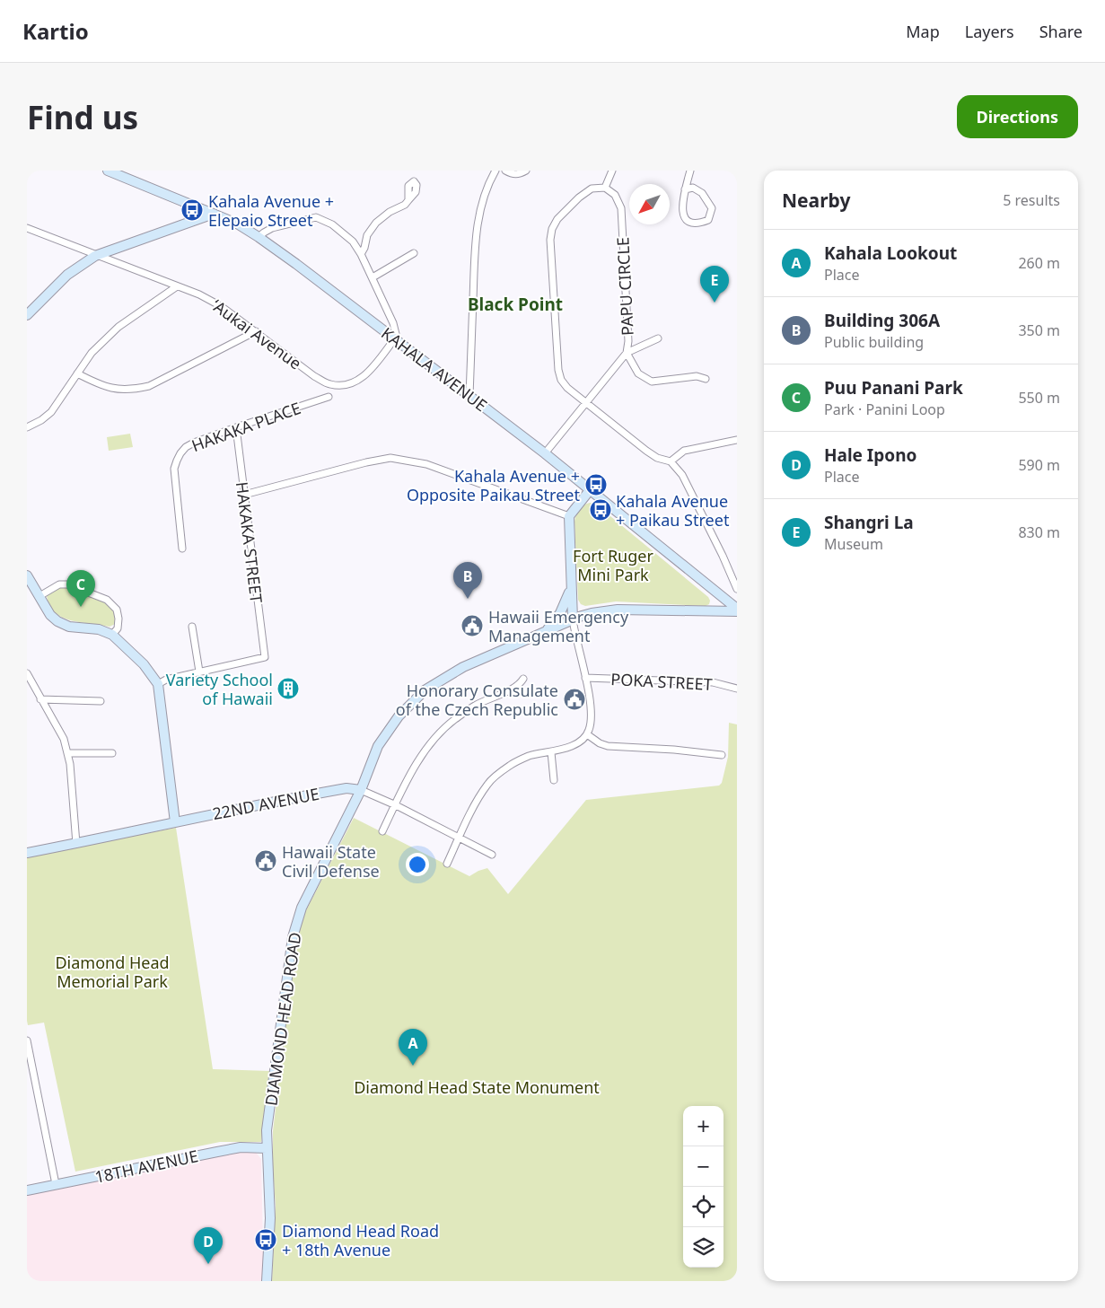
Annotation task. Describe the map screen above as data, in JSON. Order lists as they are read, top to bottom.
{
  "streets": {
    "street": [
      "PAPU CIRCLE",
      "ʻAukai Avenue",
      "KAHALA AVENUE",
      "HAKAKA PLACE",
      "HAKAKA STREET",
      "POKA STREET",
      "22ND AVENUE",
      "DIAMOND HEAD ROAD",
      "18TH AVENUE"
    ]
  },
  "crossings": [
    ["PAPU CIRCLE", "KAHALA AVENUE"],
    ["ʻAukai Avenue", "KAHALA AVENUE"],
    ["KAHALA AVENUE", "DIAMOND HEAD ROAD"],
    ["HAKAKA PLACE", "HAKAKA STREET"],
    ["22ND AVENUE", "DIAMOND HEAD ROAD"],
    ["DIAMOND HEAD ROAD", "18TH AVENUE"]
  ],
  "districts": ["Black Point"],
  "parks": ["Fort Ruger Mini Park", "Diamond Head Memorial Park", "Diamond Head State Monument"],
  "places": {
    "bus stop": [
      "Kahala Avenue + Elepaio Street",
      "Kahala Avenue + Opposite Paikau Street",
      "Kahala Avenue + Paikau Street",
      "Diamond Head Road + 18th Avenue"
    ],
    "public building": ["Hawaii Emergency Management", "Honorary Consulate of the Czech Republic", "Hawaii State Civil Defense"],
    "building": ["Variety School of Hawaii"]
  },
  "north": "bottom left",
  "page": {
    "header": "Kartio",
    "nav": ["Map", "Layers", "Share"],
    "buttons": "Directions",
    "title": "Find us",
    "heading": ["Nearby", "5 results"],
    "list": [
      {
        "mark": "A",
        "name": "Kahala Lookout",
        "note": "Place",
        "value": "260 m"
      },
      {
        "mark": "B",
        "name": "Building 306A",
        "note": "Public building",
        "value": "350 m"
      },
      {
        "mark": "C",
        "name": "Puu Panani Park",
        "note": "Park · Panini Loop",
        "value": "550 m"
      },
      {
        "mark": "D",
        "name": "Hale Ipono",
        "note": "Place",
        "value": "590 m"
      },
      {
        "mark": "E",
        "name": "Shangri La",
        "note": "Museum",
        "value": "830 m"
      }
    ],
    "pins": [
      "E",
      "B",
      "C",
      "A",
      "D"
    ],
    "map_buttons": ["+", "−"]
  }
}
